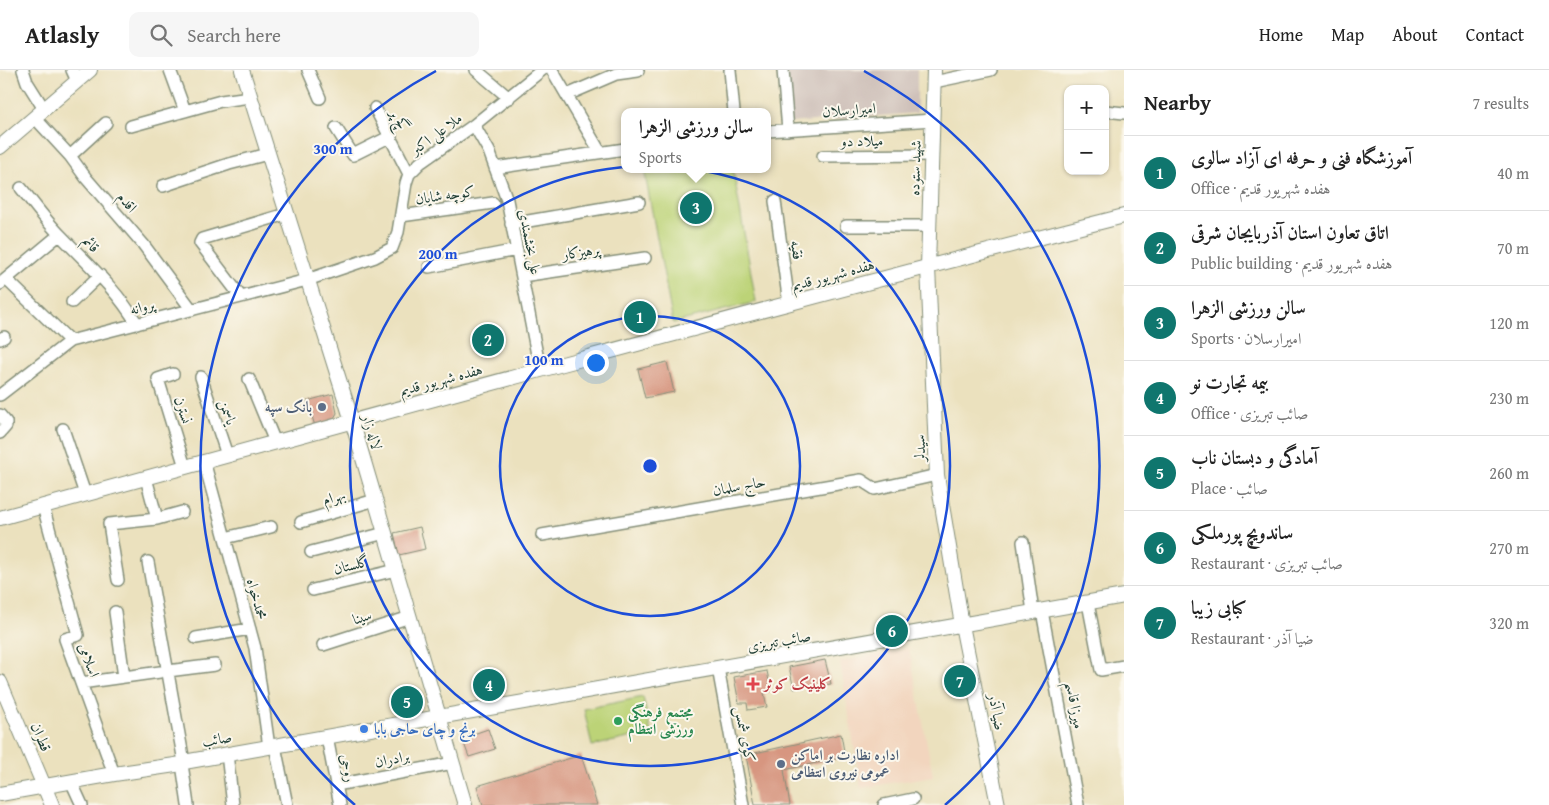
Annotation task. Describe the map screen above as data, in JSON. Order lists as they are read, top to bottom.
{
  "streets": {
    "main road": [
      "شهید ستوده",
      "هفده شهریور قدیم",
      "لاله زار",
      "سیدلر",
      "صائب تبریزی",
      "ضیا آذر",
      "قطران",
      "صائب"
    ],
    "street": [
      "امیرارسلان",
      "گچ پر",
      "ملا علی اکبر",
      "میلاد دو",
      "کوچه شایان",
      "اقدم",
      "علی بخشمندی",
      "قائم",
      "فقیه",
      "پرهیزکار",
      "پروانه",
      "نسترن",
      "یاسمن",
      "حاج سلمان",
      "بهرام",
      "گلستان",
      "محمدخواه",
      "سینا",
      "اسلامی",
      "میرزا قاسم",
      "کوی شمس",
      "برادران",
      "روحی"
    ]
  },
  "crossings": [
    ["امیرارسلان", "شهید ستوده"],
    ["گچ پر", "ملا علی اکبر"],
    ["ملا علی اکبر", "کوچه شایان"],
    ["ملا علی اکبر", "علی بخشمندی"],
    ["ملا علی اکبر", "پروانه"],
    ["ملا علی اکبر", "لاله زار"],
    ["میلاد دو", "شهید ستوده"],
    ["شهید ستوده", "هفده شهریور قدیم"],
    ["شهید ستوده", "سیدلر"],
    ["اقدم", "پروانه"],
    ["علی بخشمندی", "پرهیزکار"],
    ["علی بخشمندی", "هفده شهریور قدیم"],
    ["قائم", "پروانه"],
    ["فقیه", "هفده شهریور قدیم"],
    ["هفده شهریور قدیم", "نسترن"],
    ["هفده شهریور قدیم", "یاسمن"],
    ["هفده شهریور قدیم", "لاله زار"],
    ["هفده شهریور قدیم", "سیدلر"],
    ["هفده شهریور قدیم", "محمدخواه"],
    ["هفده شهریور قدیم", "اسلامی"],
    ["پروانه", "لاله زار"],
    ["لاله زار", "بهرام"],
    ["لاله زار", "گلستان"],
    ["لاله زار", "سینا"],
    ["لاله زار", "صائب تبریزی"],
    ["لاله زار", "صائب"],
    ["لاله زار", "برادران"],
    ["سیدلر", "حاج سلمان"],
    ["سیدلر", "صائب تبریزی"],
    ["سیدلر", "ضیا آذر"],
    ["محمدخواه", "صائب"],
    ["صائب تبریزی", "میرزا قاسم"],
    ["صائب تبریزی", "ضیا آذر"],
    ["صائب تبریزی", "کوی شمس"],
    ["صائب تبریزی", "صائب"],
    ["اسلامی", "صائب"],
    ["قطران", "صائب"],
    ["صائب", "روحی"],
    ["برادران", "روحی"]
  ],
  "places": {
    "other": [
      "بانک سپه",
      "مجتمع فرهنگی ورزشی انتظام",
      "برنج و چای حاجی بابا",
      "اداره نظارت بر اماکن عمومی نیروی انتظامی"
    ],
    "health": ["کلینیک کوثر"]
  },
  "page": {
    "header": "Atlasly",
    "search": "Search here",
    "nav": [
      "Home",
      "Map",
      "About",
      "Contact"
    ],
    "heading": ["Nearby", "7 results"],
    "map_buttons": ["+", "−"],
    "popup": ["سالن ورزشی الزهرا", "Sports"],
    "list": [
      {
        "mark": "1",
        "name": "آموزشگاه فنی و حرفه ای آزاد سالوی",
        "note": "Office · هفده شهریور قدیم",
        "value": "40 m"
      },
      {
        "mark": "2",
        "name": "اتاق تعاون استان آذربایجان شرقی",
        "note": "Public building · هفده شهریور قدیم",
        "value": "70 m"
      },
      {
        "mark": "3",
        "name": "سالن ورزشی الزهرا",
        "note": "Sports · امیرارسلان",
        "value": "120 m"
      },
      {
        "mark": "4",
        "name": "بیمه تجارت نو",
        "note": "Office · صائب تبریزی",
        "value": "230 m"
      },
      {
        "mark": "5",
        "name": "آمادگی و دبستان ناب",
        "note": "Place · صائب",
        "value": "260 m"
      },
      {
        "mark": "6",
        "name": "ساندویچ پورملکی",
        "note": "Restaurant · صائب تبریزی",
        "value": "270 m"
      },
      {
        "mark": "7",
        "name": "کبابی زیبا",
        "note": "Restaurant · ضیا آذر",
        "value": "320 m"
      }
    ],
    "pins": [
      "3",
      "1",
      "2",
      "6",
      "7",
      "4",
      "5"
    ]
  },
  "rings": ["300 m", "200 m", "100 m"]
}
